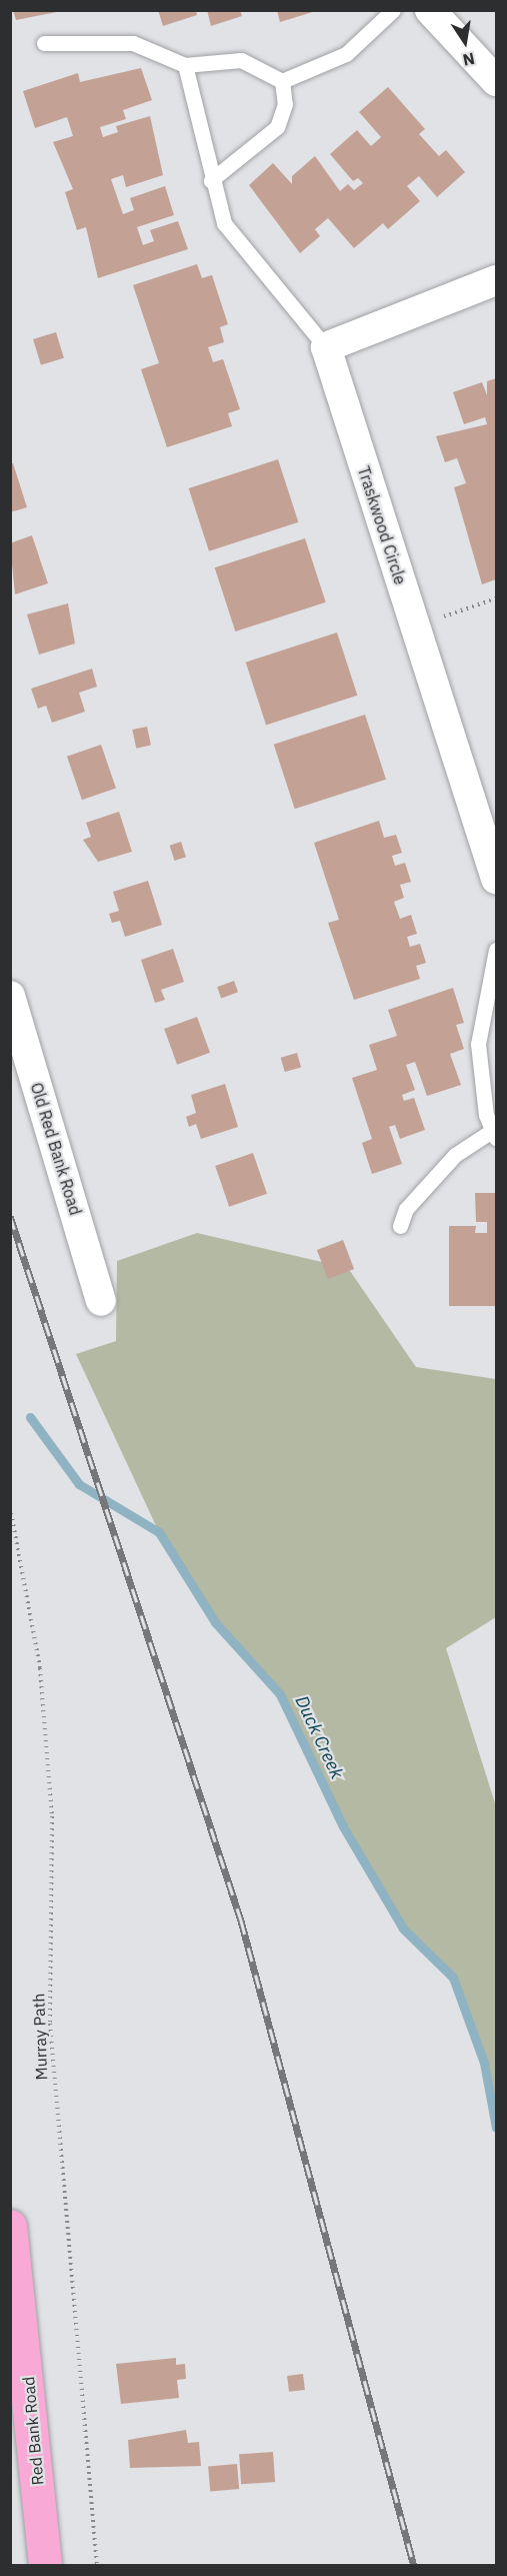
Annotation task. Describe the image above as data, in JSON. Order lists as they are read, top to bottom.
{
  "streets": {
    "highway": ["Red Bank Road"],
    "street": ["Traskwood Circle", "Old Red Bank Road"],
    "path": ["Murray Path"]
  },
  "water": ["Duck Creek"],
  "north": "bottom"
}
